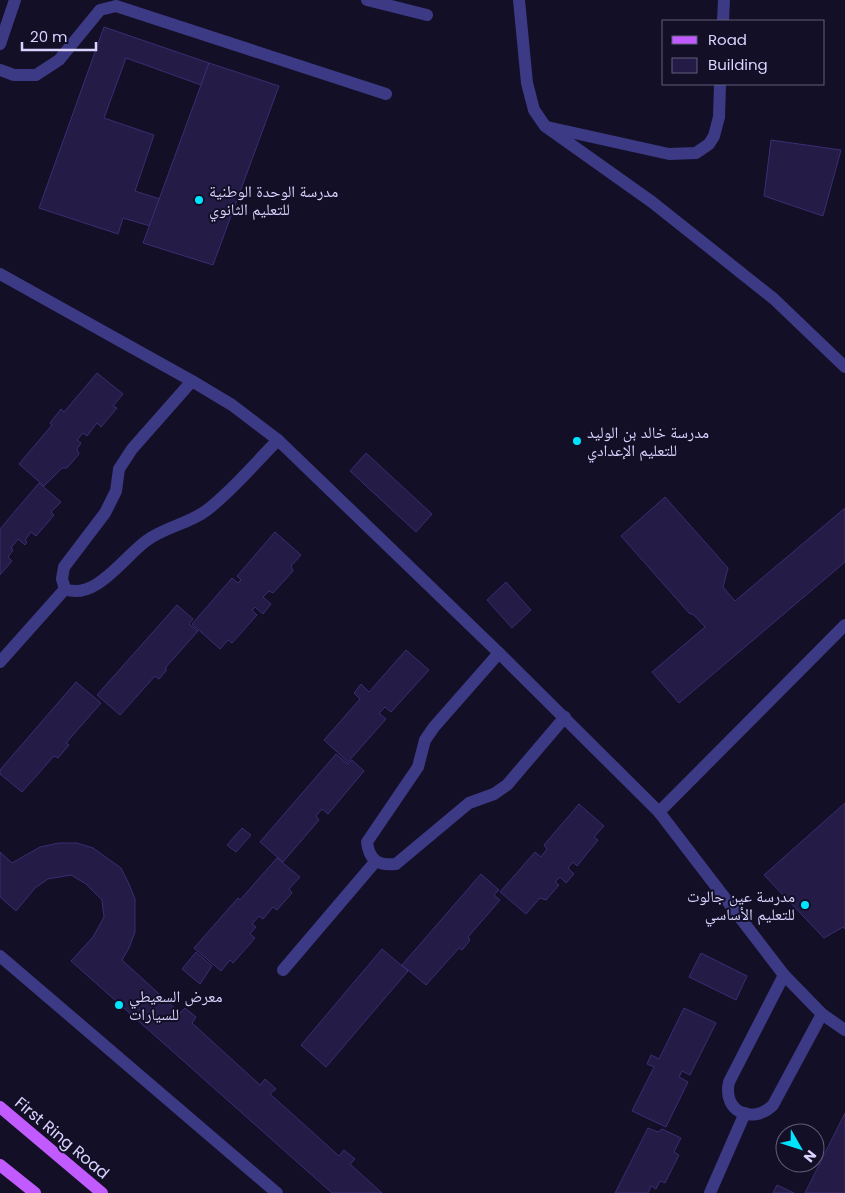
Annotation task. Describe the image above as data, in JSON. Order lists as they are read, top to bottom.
{
  "streets": {
    "main road": ["First Ring Road"]
  },
  "places": [
    "مدرسة الوحدة الوطنية للتعليم الثانوي",
    "مدرسة خالد بن الوليد للتعليم الإعدادي",
    "مدرسة عين جالوت للتعليم الأساسي",
    "معرض السعيطي للسيارات"
  ],
  "legend": ["Road", "Building"],
  "scale_bar": "20 m",
  "north": "bottom right"
}
